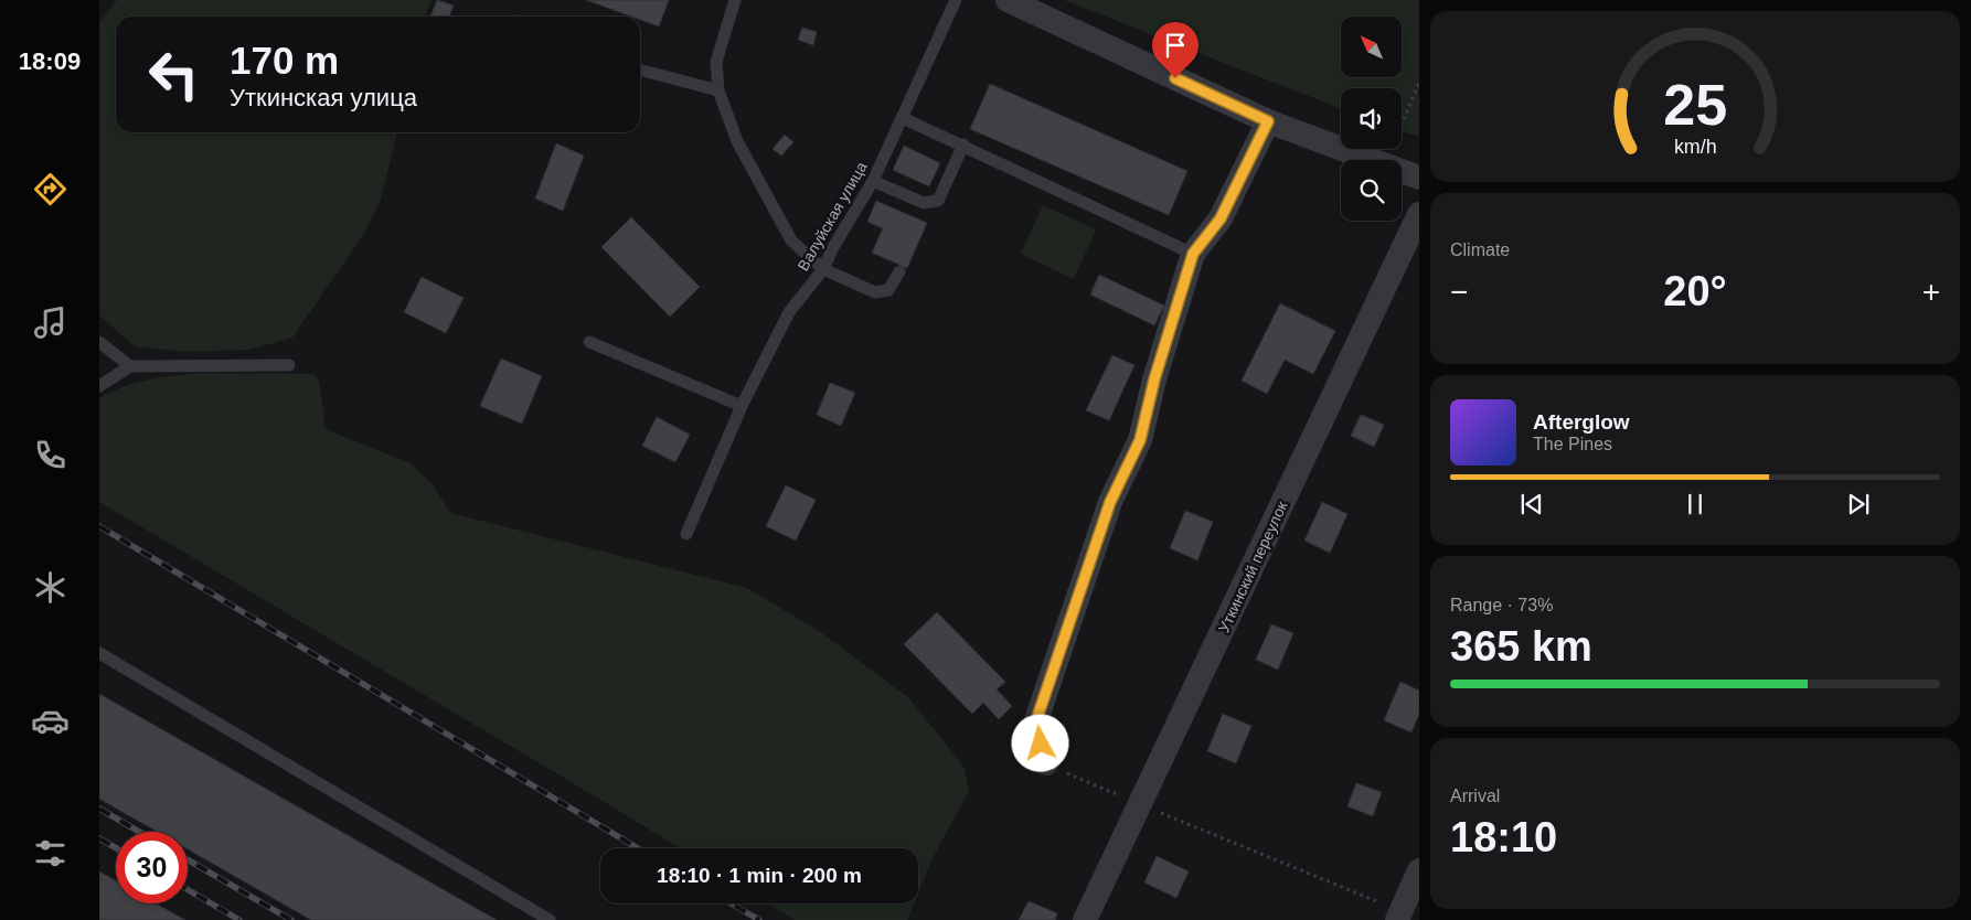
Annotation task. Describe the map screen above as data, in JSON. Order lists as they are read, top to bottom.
{
  "streets": {
    "street": ["Уткинский переулок"],
    "lane": ["Валуйская улица"]
  },
  "north": "top left",
  "page": {
    "tabs": "18:09",
    "turn": ["170 m", "Уткинская улица"],
    "tile": [
      "Climate",
      ["Range · 73%", "365 km"],
      ["Arrival", "18:10"]
    ],
    "heat": ["−", "20°", "+"],
    "song": ["Afterglow", "The Pines"],
    "limit": "30",
    "trip": "18:10 · 1 min · 200 m",
    "gauge": ["25", "km/h"]
  }
}
